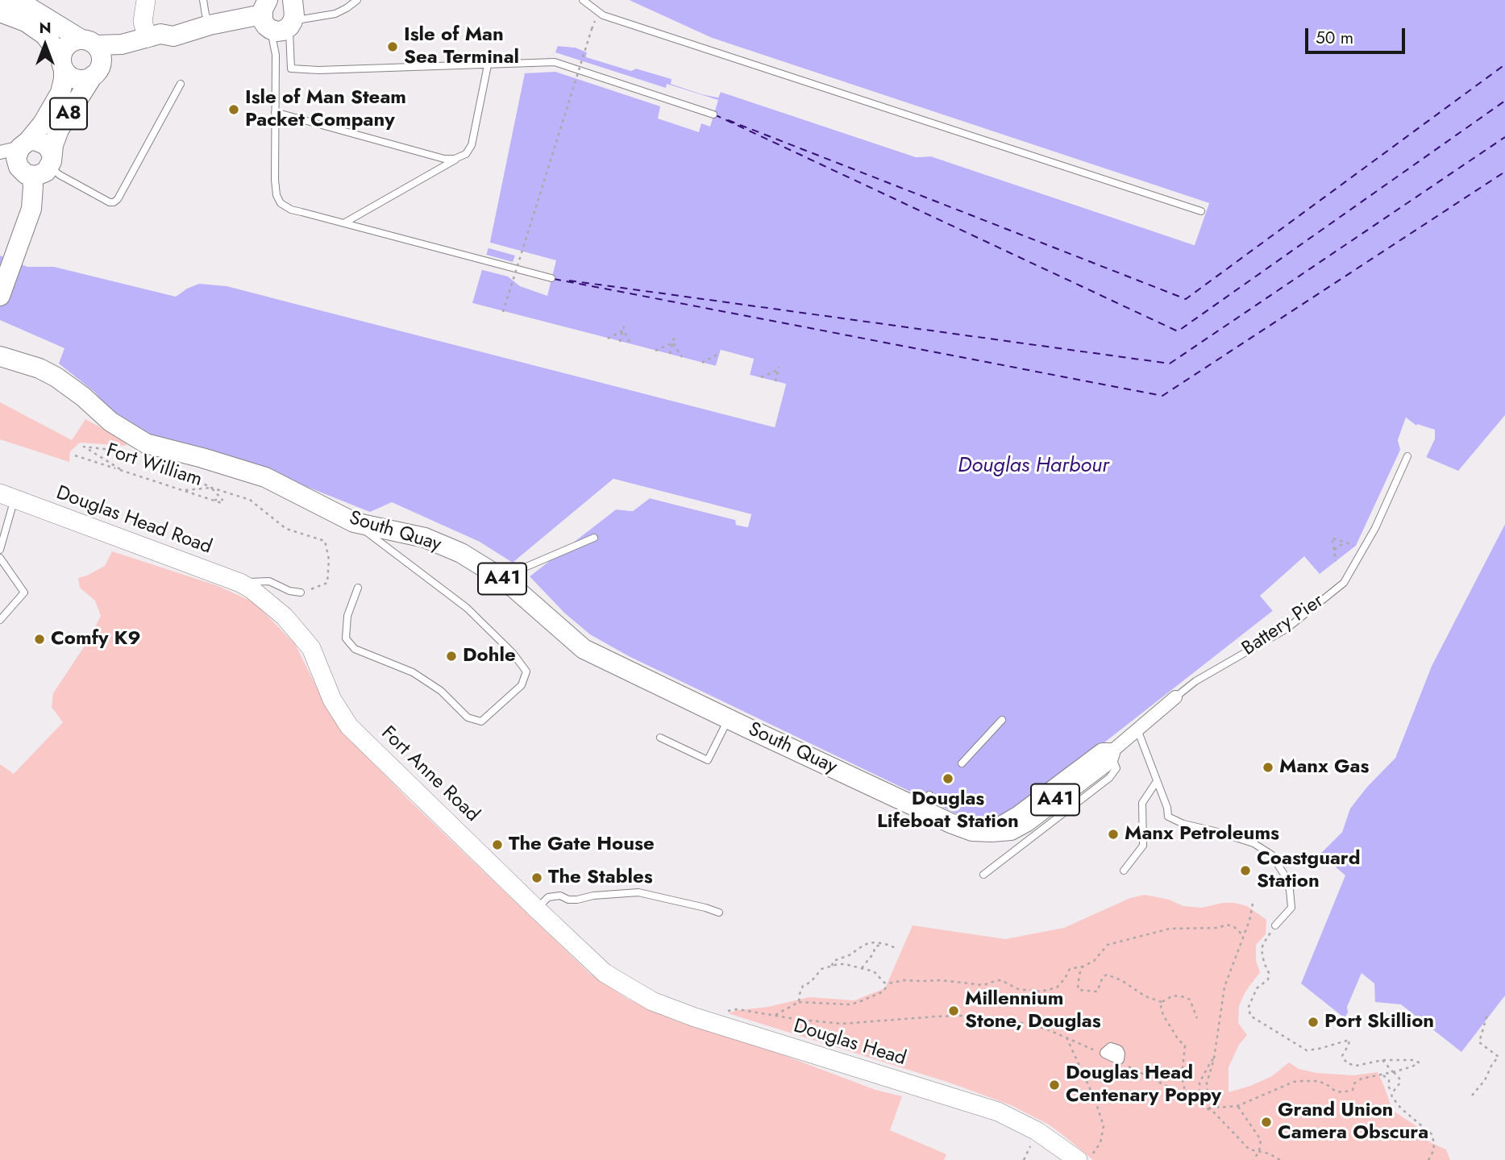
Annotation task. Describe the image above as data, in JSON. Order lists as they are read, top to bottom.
{
  "streets": {
    "main road": [
      "A8",
      "Douglas Head Road",
      "South Quay",
      "A41",
      "Battery Pier",
      "Fort Anne Road",
      "Douglas Head"
    ],
    "path": ["Fort William"]
  },
  "crossings": [
    ["Douglas Head Road", "Fort Anne Road"],
    ["South Quay", "Battery Pier"],
    ["Fort Anne Road", "Douglas Head"]
  ],
  "water": ["Douglas Harbour"],
  "places": [
    "Isle of Man Sea Terminal",
    "Isle of Man Steam Packet Company",
    "Comfy K9",
    "Dohle",
    "Manx Gas",
    "Douglas Lifeboat Station",
    "Manx Petroleums",
    "The Gate House",
    "Coastguard Station",
    "The Stables",
    "Millennium Stone, Douglas",
    "Port Skillion",
    "Douglas Head Centenary Poppy",
    "Grand Union Camera Obscura"
  ],
  "scale_bar": "50 m",
  "north": "top"
}
